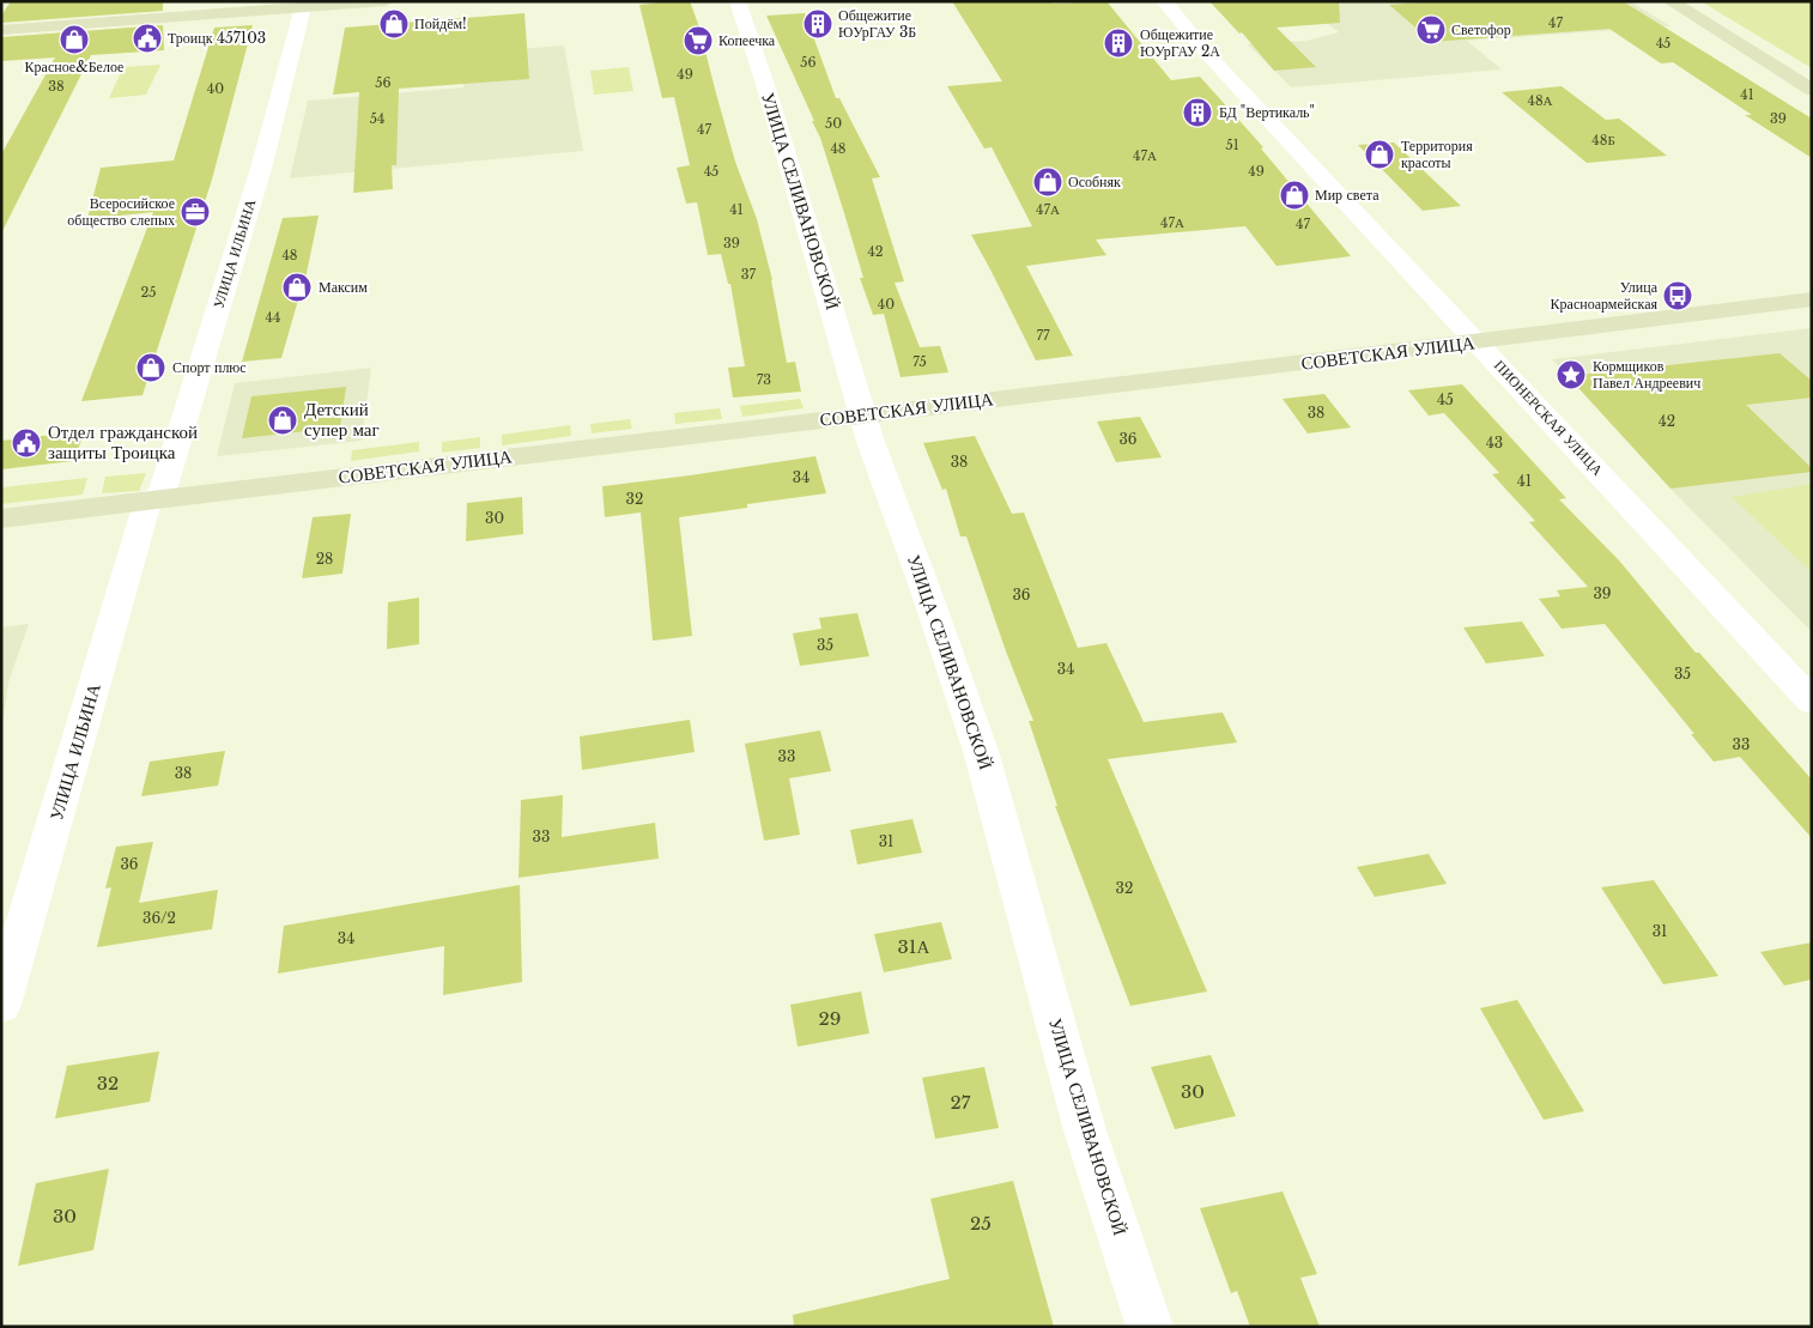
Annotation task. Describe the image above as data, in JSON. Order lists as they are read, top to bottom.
{
  "streets": {
    "street": [
      "УЛИЦА СЕЛИВАНОВСКОЙ",
      "УЛИЦА ИЛЬИНА",
      "СОВЕТСКАЯ УЛИЦА",
      "ПИОНЕРСКАЯ УЛИЦА"
    ]
  },
  "crossings": [
    ["УЛИЦА СЕЛИВАНОВСКОЙ", "СОВЕТСКАЯ УЛИЦА"],
    ["УЛИЦА ИЛЬИНА", "СОВЕТСКАЯ УЛИЦА"],
    ["СОВЕТСКАЯ УЛИЦА", "ПИОНЕРСКАЯ УЛИЦА"]
  ],
  "places": {
    "shop": [
      "Пойдём!",
      "Красное&Белое",
      "Территория красоты",
      "Особняк",
      "Мир света",
      "Максим",
      "Спорт плюс",
      "Детский супер маг"
    ],
    "building": ["Общежитие ЮУрГАУ 3Б", "Общежитие ЮУрГАУ 2А", "БД \"Вертикаль\""],
    "supermarket": ["Светофор", "Копеечка"],
    "public building": ["Троицк 457103", "Отдел гражданской защиты Троицка"],
    "office": ["Всеросийское общество слепых"],
    "bus stop": ["Улица Красноармейская"],
    "place": ["Кормщиков Павел Андреевич"]
  },
  "house_numbers": [
    "47",
    "45",
    "56",
    "49",
    "56",
    "38",
    "40",
    "41",
    "48А",
    "54",
    "39",
    "50",
    "47",
    "48Б",
    "51",
    "48",
    "47А",
    "45",
    "49",
    "41",
    "47А",
    "47А",
    "47",
    "39",
    "42",
    "48",
    "37",
    "25",
    "40",
    "44",
    "77",
    "75",
    "73",
    "45",
    "38",
    "42",
    "36",
    "43",
    "38",
    "34",
    "41",
    "32",
    "30",
    "28",
    "39",
    "36",
    "35",
    "34",
    "35",
    "33",
    "33",
    "38",
    "33",
    "31",
    "36",
    "32",
    "36/2",
    "31",
    "34",
    "31А",
    "29",
    "32",
    "30",
    "27",
    "30",
    "25"
  ]
}
